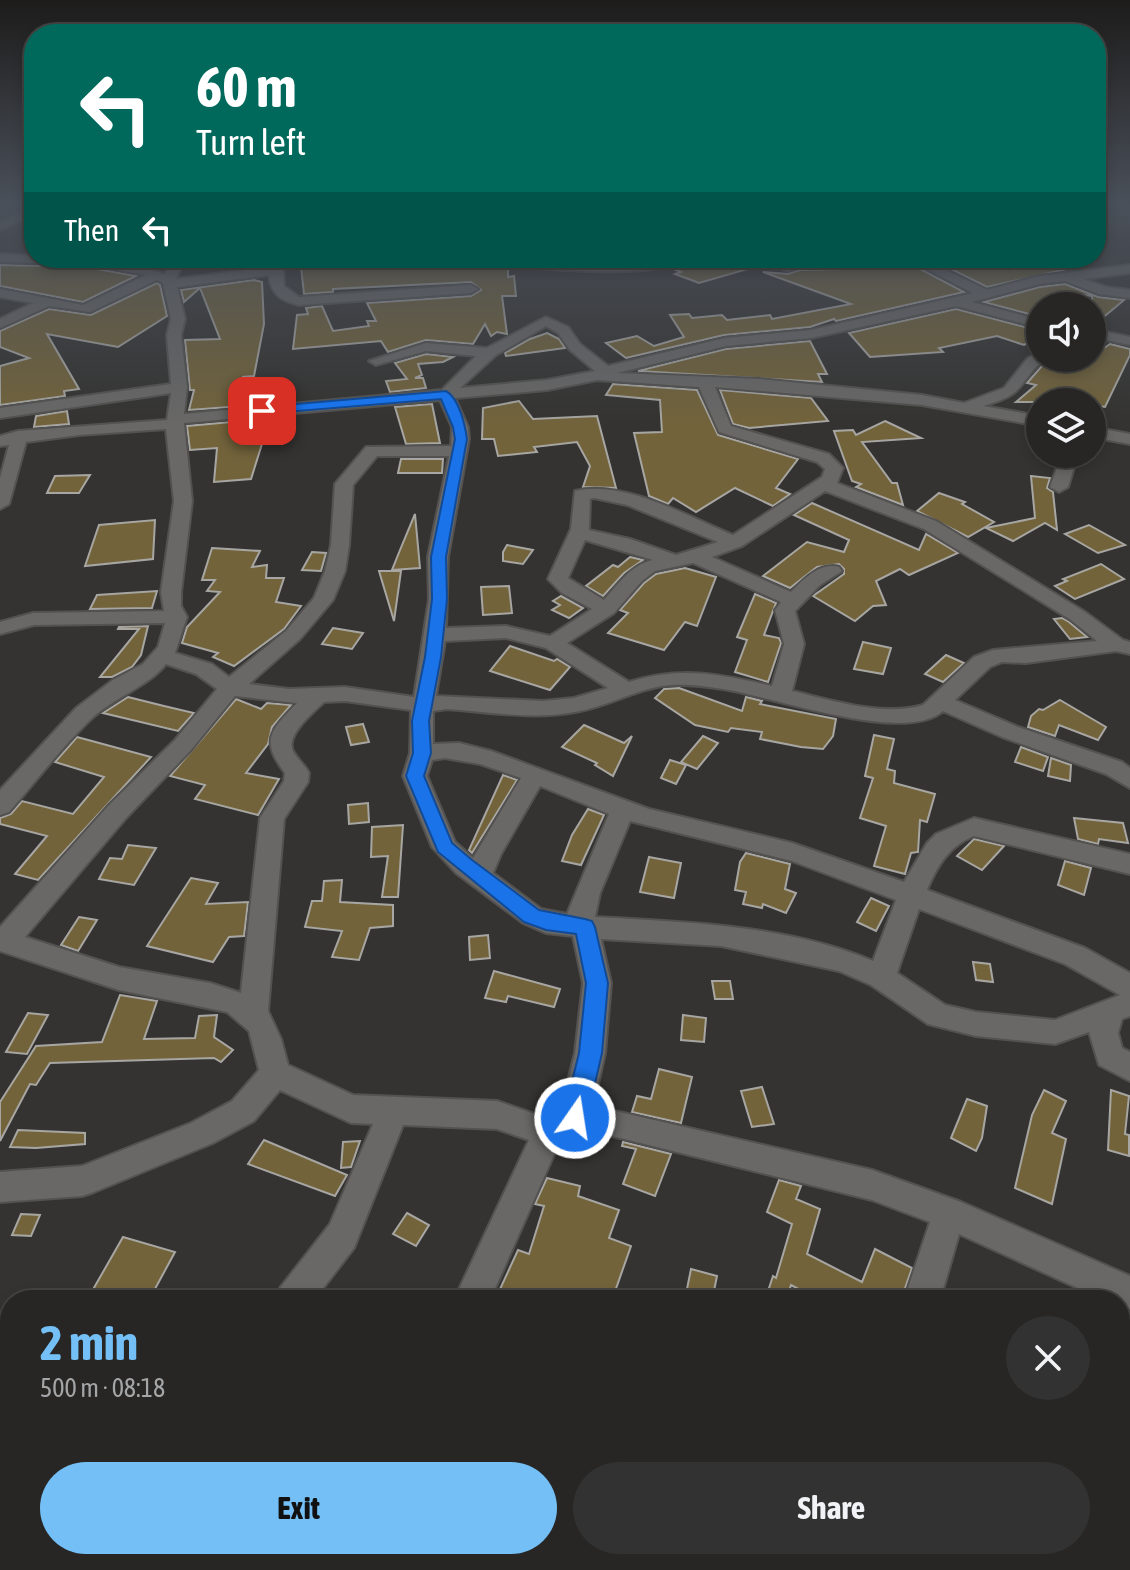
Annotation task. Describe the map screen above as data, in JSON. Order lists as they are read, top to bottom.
{
  "page": {
    "turn": ["60 m", "Turn left"],
    "then": "Then",
    "heading": ["2 min", "500 m · 08:18"],
    "buttons": ["Exit", "Share"]
  }
}
